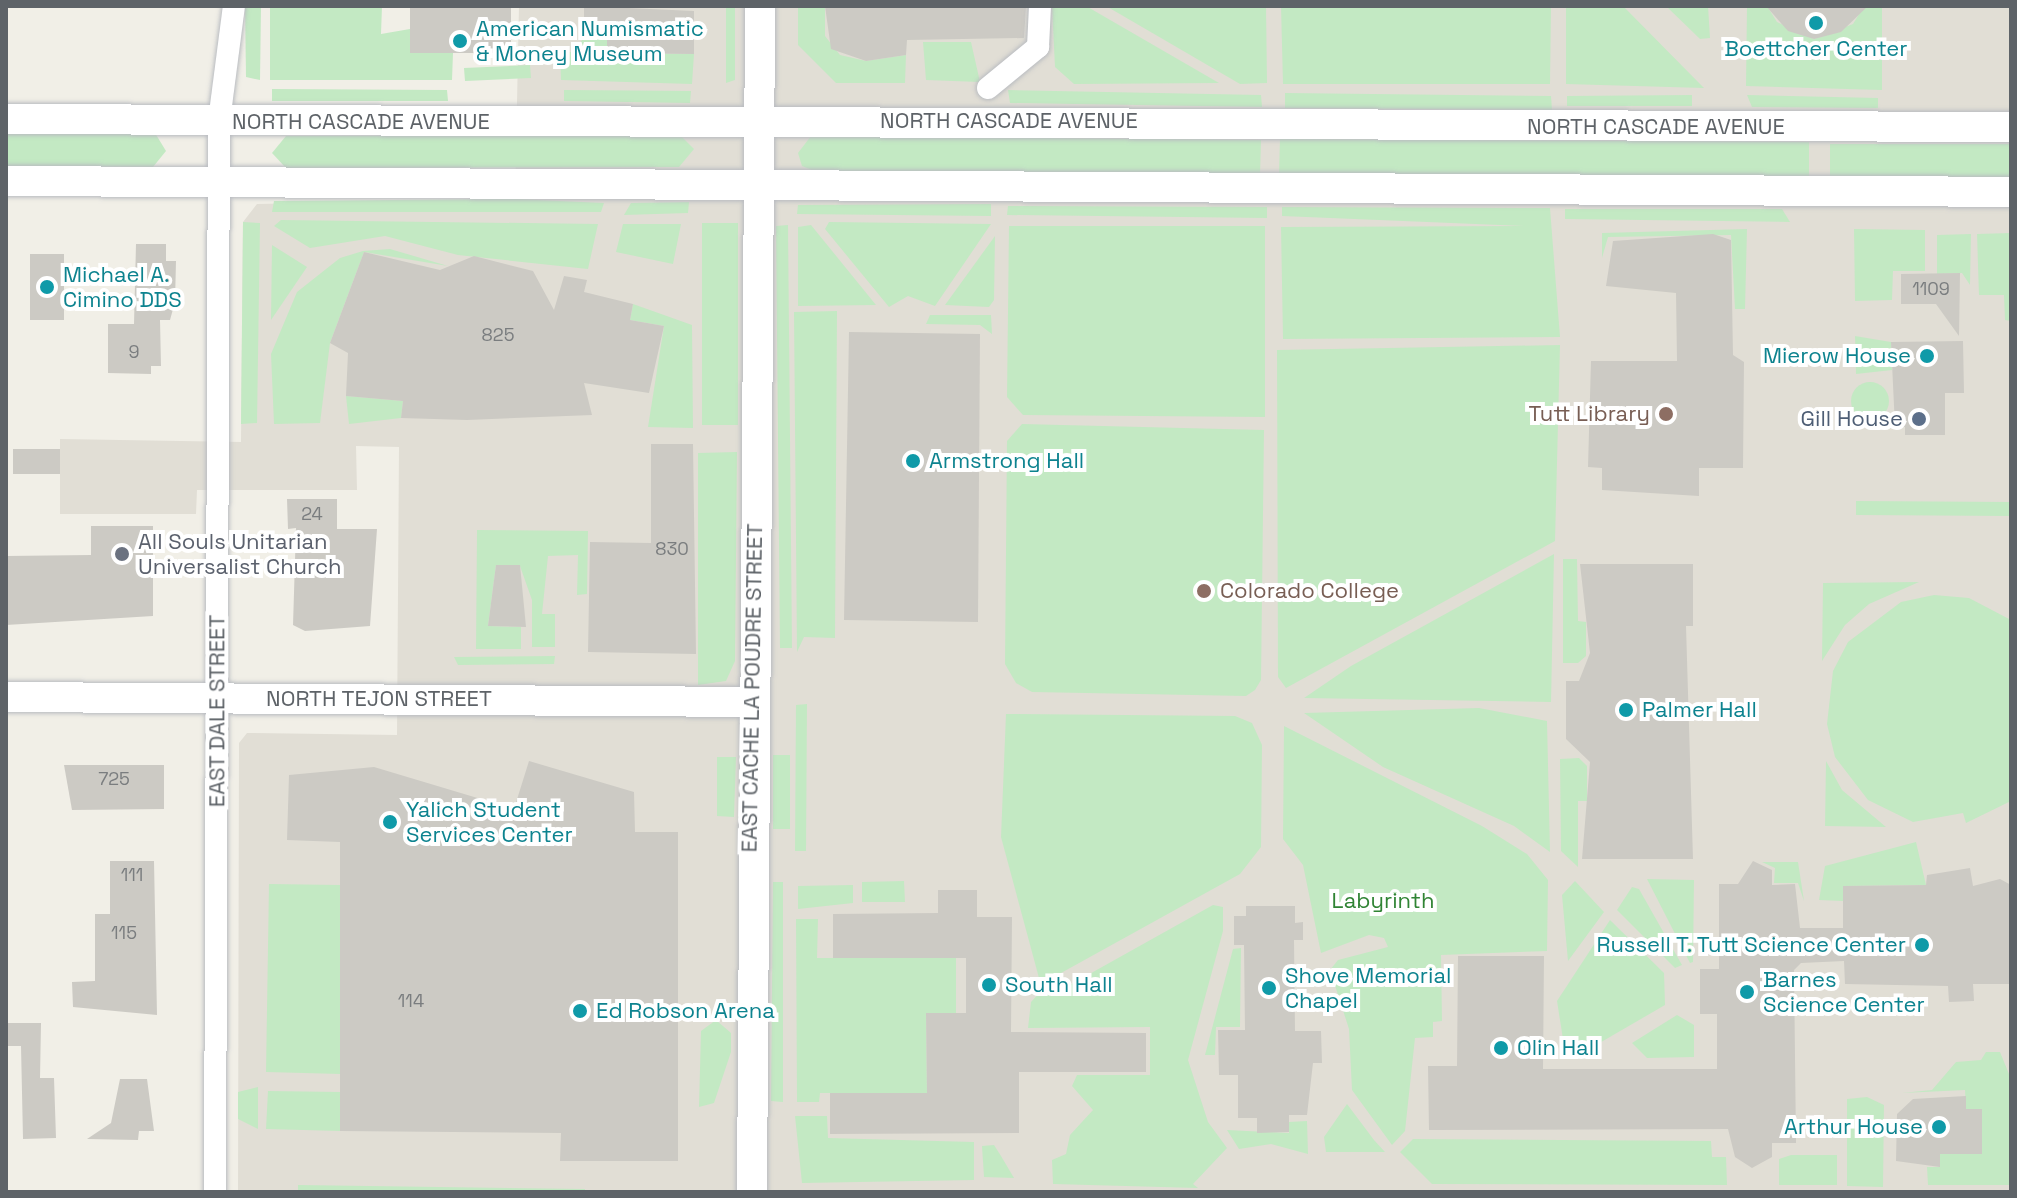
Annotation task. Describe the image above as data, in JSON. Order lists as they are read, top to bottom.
{
  "streets": {
    "main road": ["NORTH CASCADE AVENUE", "EAST CACHE LA POUDRE STREET", "NORTH TEJON STREET"],
    "street": ["EAST DALE STREET"]
  },
  "crossings": [
    ["NORTH CASCADE AVENUE", "EAST CACHE LA POUDRE STREET"],
    ["NORTH CASCADE AVENUE", "EAST DALE STREET"],
    ["EAST CACHE LA POUDRE STREET", "NORTH TEJON STREET"],
    ["NORTH TEJON STREET", "EAST DALE STREET"]
  ],
  "parks": ["Labyrinth"],
  "places": [
    "Boettcher Center",
    "American Numismatic & Money Museum",
    "Michael A. Cimino DDS",
    "Mierow House",
    "Tutt Library",
    "Gill House",
    "Armstrong Hall",
    "All Souls Unitarian Universalist Church",
    "Colorado College",
    "Palmer Hall",
    "Yalich Student Services Center",
    "Russell T. Tutt Science Center",
    "South Hall",
    "Shove Memorial Chapel",
    "Barnes Science Center",
    "Ed Robson Arena",
    "Olin Hall",
    "Arthur House"
  ],
  "house_numbers": [
    "1109",
    "825",
    "9",
    "24",
    "830",
    "725",
    "111",
    "115",
    "114"
  ]
}
